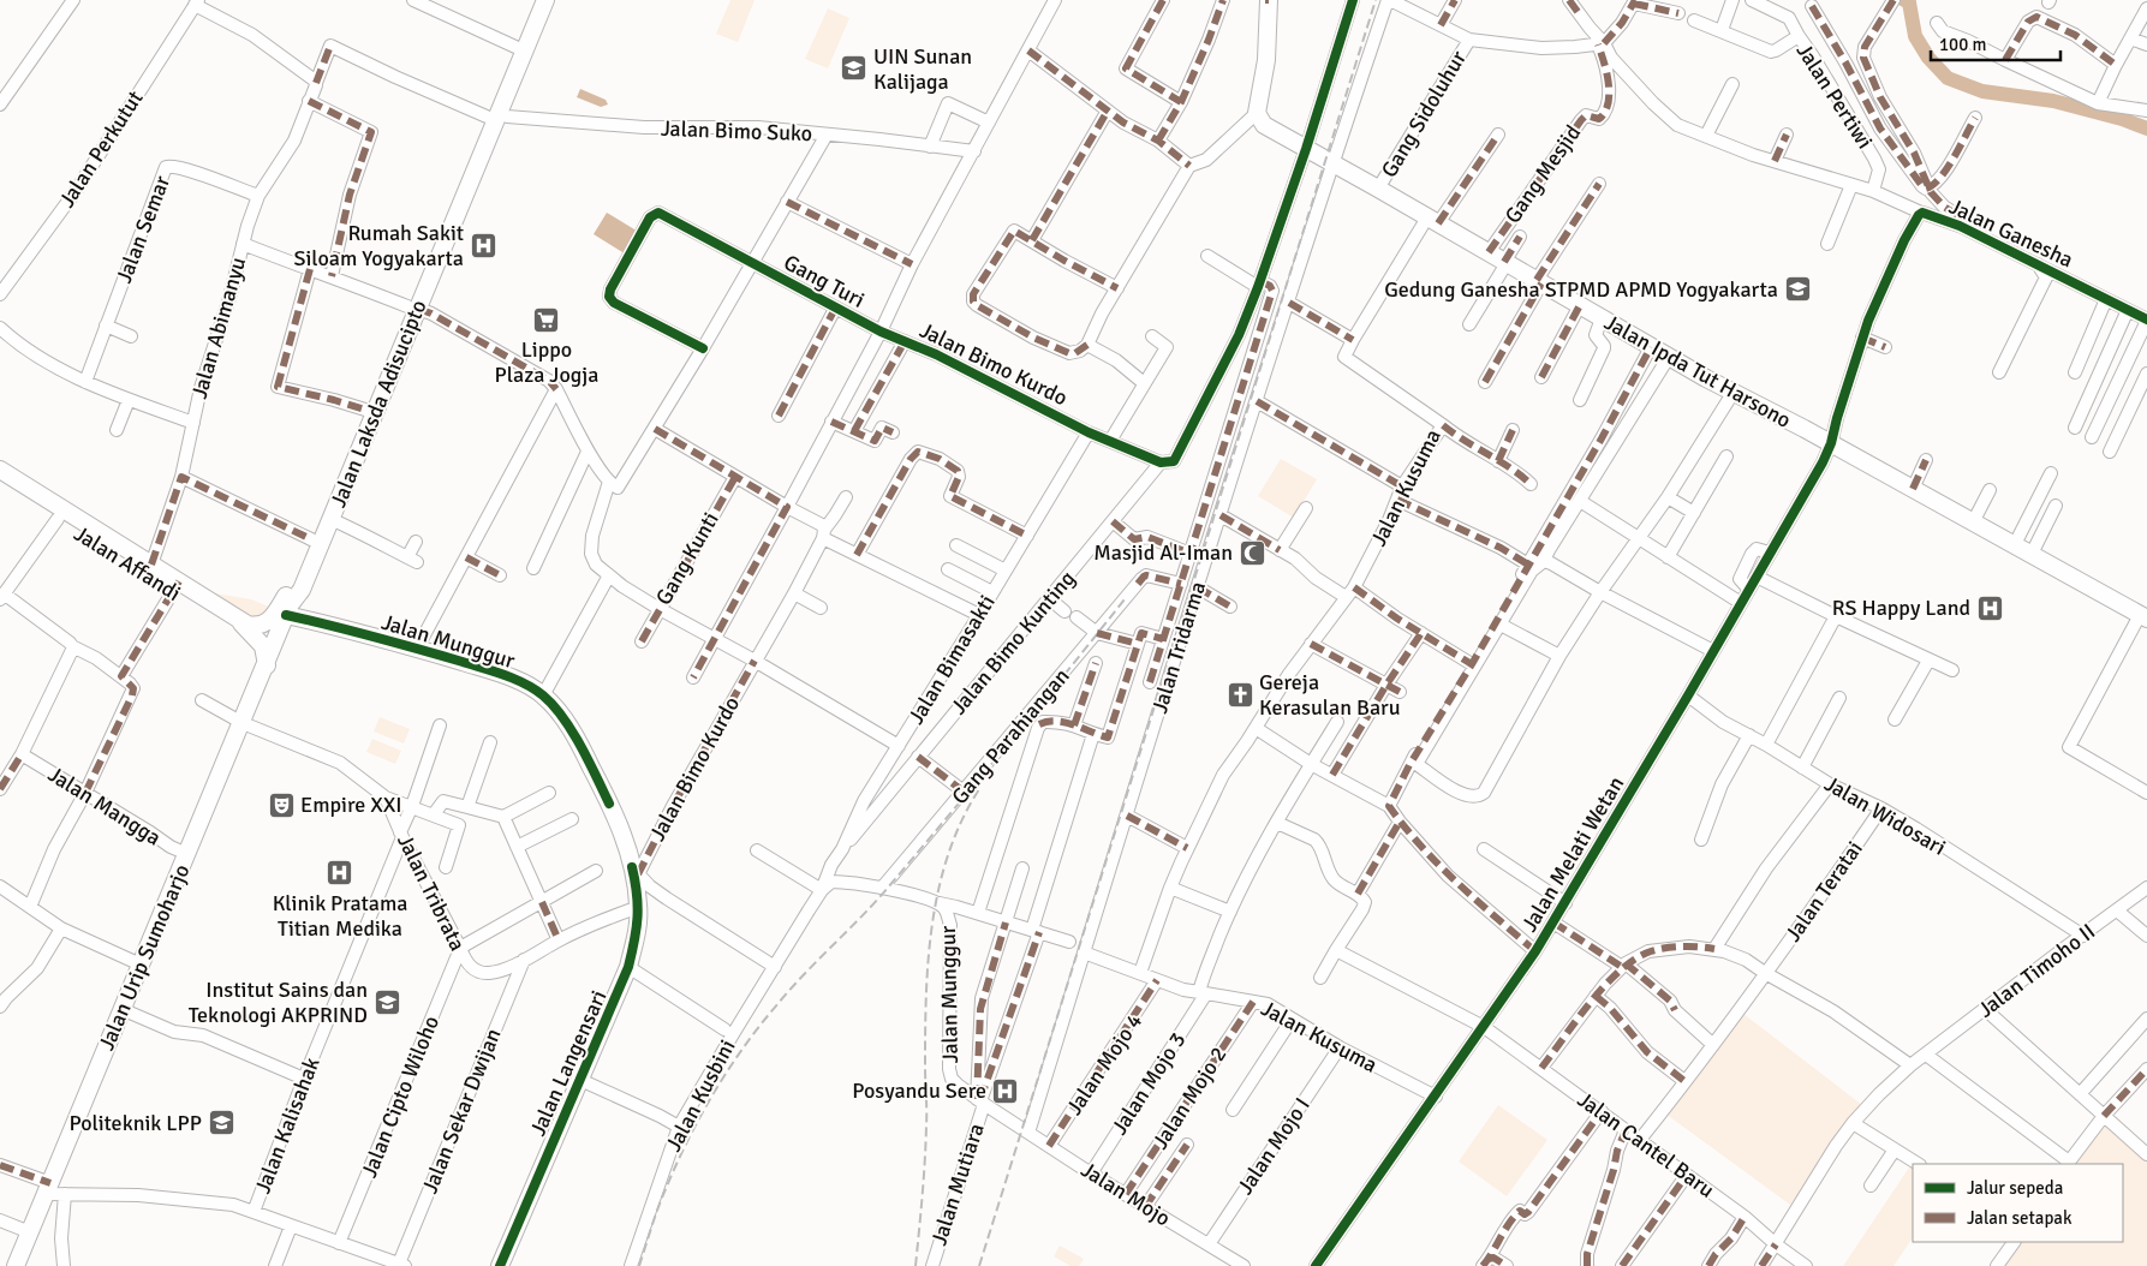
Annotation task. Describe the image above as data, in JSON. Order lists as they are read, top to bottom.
{
  "streets": {
    "main road": [
      "Jalan Ipda Tut Harsono",
      "Jalan Laksda Adisucipto",
      "Jalan Affandi",
      "Jalan Munggur",
      "Jalan Urip Sumoharjo",
      "Jalan Langensari"
    ],
    "street": [
      "Jalan Pertiwi",
      "Gang Sidoluhur",
      "Jalan Bimo Suko",
      "Jalan Perkutut",
      "Gang Mesjid",
      "Jalan Semar",
      "Jalan Ganesha",
      "Gang Turi",
      "Jalan Abimanyu",
      "Jalan Bimo Kurdo",
      "Jalan Kusuma",
      "Gang Kunti",
      "Jalan Bimo Kunting",
      "Jalan Tridarma",
      "Jalan Bimasakti",
      "Gang Parahiangan",
      "Jalan Mangga",
      "Jalan Widosari",
      "Jalan Melati Wetan",
      "Jalan Teratai",
      "Jalan Tribrata",
      "Jalan Timoho II",
      "Jalan Mojo 4",
      "Jalan Mojo 3",
      "Jalan Kusbini",
      "Jalan Cipto Wiloho",
      "Jalan Mojo 2",
      "Jalan Sekar Dwijan",
      "Jalan Kalisahak",
      "Jalan Cantel Baru",
      "Jalan Mojo I",
      "Jalan Mutiara",
      "Jalan Mojo"
    ]
  },
  "crossings": [
    ["Gang Sidoluhur", "Jalan Ipda Tut Harsono"],
    ["Jalan Bimo Suko", "Jalan Abimanyu"],
    ["Jalan Bimo Suko", "Jalan Laksda Adisucipto"],
    ["Gang Mesjid", "Jalan Ipda Tut Harsono"],
    ["Jalan Semar", "Jalan Abimanyu"],
    ["Jalan Ganesha", "Jalan Ipda Tut Harsono"],
    ["Jalan Ganesha", "Jalan Melati Wetan"],
    ["Gang Turi", "Jalan Bimo Kurdo"],
    ["Jalan Abimanyu", "Jalan Affandi"],
    ["Jalan Bimo Kurdo", "Jalan Munggur"],
    ["Jalan Bimo Kurdo", "Jalan Bimo Kunting"],
    ["Jalan Bimo Kurdo", "Jalan Bimasakti"],
    ["Jalan Bimo Kurdo", "Jalan Langensari"],
    ["Jalan Ipda Tut Harsono", "Jalan Kusuma"],
    ["Jalan Ipda Tut Harsono", "Jalan Tridarma"],
    ["Jalan Ipda Tut Harsono", "Jalan Melati Wetan"],
    ["Jalan Laksda Adisucipto", "Jalan Munggur"],
    ["Jalan Laksda Adisucipto", "Jalan Urip Sumoharjo"],
    ["Jalan Kusuma", "Jalan Tridarma"],
    ["Jalan Kusuma", "Jalan Melati Wetan"],
    ["Jalan Kusuma", "Jalan Mojo 4"],
    ["Jalan Kusuma", "Jalan Mojo 3"],
    ["Jalan Kusuma", "Jalan Mojo 2"],
    ["Jalan Kusuma", "Jalan Mojo I"],
    ["Jalan Munggur", "Jalan Bimasakti"],
    ["Jalan Munggur", "Gang Parahiangan"],
    ["Jalan Munggur", "Jalan Langensari"],
    ["Jalan Munggur", "Jalan Mutiara"],
    ["Jalan Munggur", "Jalan Mojo"],
    ["Jalan Bimo Kunting", "Jalan Bimasakti"],
    ["Jalan Tridarma", "Jalan Mojo"],
    ["Jalan Mangga", "Jalan Urip Sumoharjo"],
    ["Jalan Widosari", "Jalan Melati Wetan"],
    ["Jalan Widosari", "Jalan Teratai"],
    ["Jalan Widosari", "Jalan Timoho II"],
    ["Jalan Melati Wetan", "Jalan Cantel Baru"],
    ["Jalan Teratai", "Jalan Cantel Baru"],
    ["Jalan Tribrata", "Jalan Urip Sumoharjo"],
    ["Jalan Tribrata", "Jalan Langensari"],
    ["Jalan Tribrata", "Jalan Cipto Wiloho"],
    ["Jalan Tribrata", "Jalan Sekar Dwijan"],
    ["Jalan Tribrata", "Jalan Kalisahak"],
    ["Jalan Timoho II", "Jalan Cantel Baru"],
    ["Jalan Mojo 4", "Jalan Mojo"],
    ["Jalan Mojo 3", "Jalan Mojo"],
    ["Jalan Mojo 2", "Jalan Mojo"],
    ["Jalan Mojo I", "Jalan Mojo"]
  ],
  "places": {
    "school or university": [
      "UIN Sunan Kalijaga",
      "Gedung Ganesha STPMD APMD Yogyakarta",
      "Institut Sains dan Teknologi AKPRIND",
      "Politeknik LPP"
    ],
    "hospital": [
      "Rumah Sakit Siloam Yogyakarta",
      "RS Happy Land",
      "Klinik Pratama Titian Medika",
      "Posyandu Sere"
    ],
    "supermarket": ["Lippo Plaza Jogja"],
    "mosque": ["Masjid Al-Iman"],
    "church": ["Gereja Kerasulan Baru"],
    "theatre": ["Empire XXI"]
  },
  "legend": ["Jalur sepeda", "Jalan setapak"],
  "scale_bar": "100 m"
}
